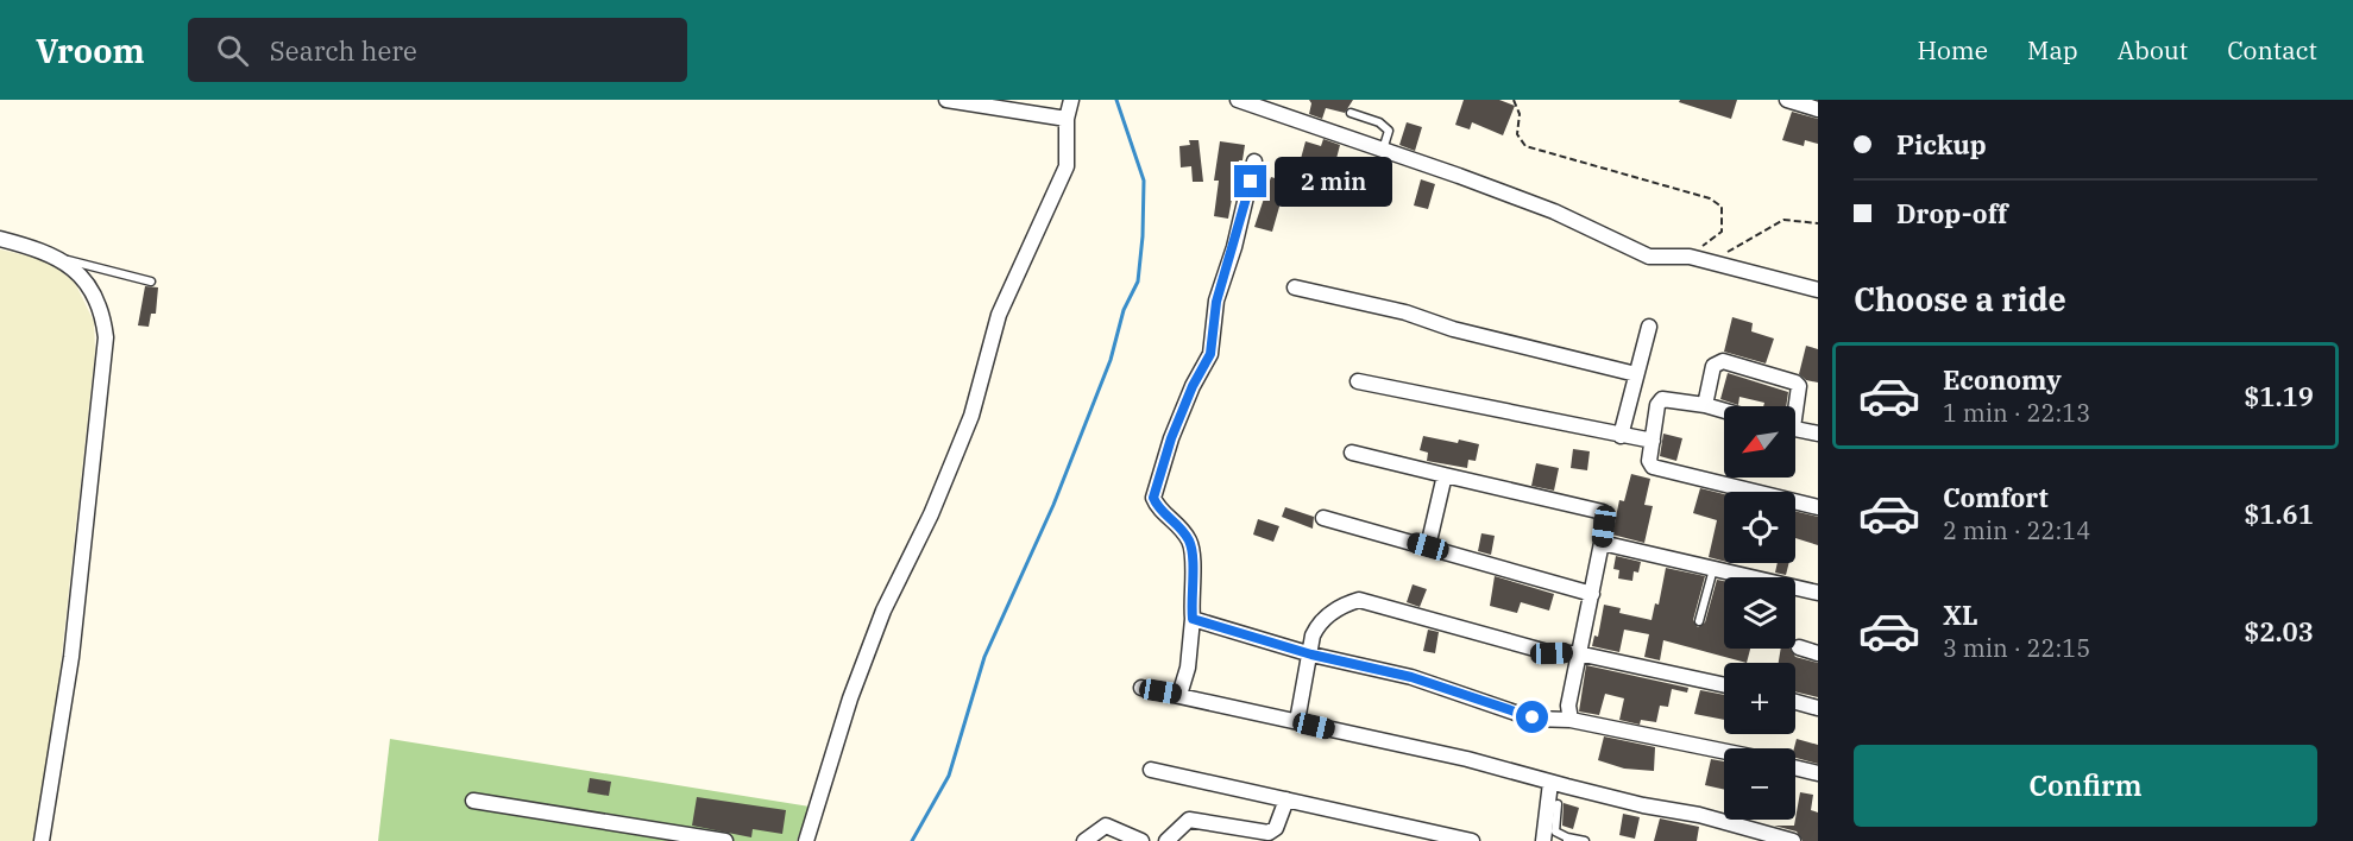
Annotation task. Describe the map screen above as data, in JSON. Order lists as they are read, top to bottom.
{
  "north": "bottom left",
  "page": {
    "header": "Vroom",
    "search": "Search here",
    "nav": [
      "Home",
      "Map",
      "About",
      "Contact"
    ],
    "banner": ["Pickup", "Drop-off"],
    "bubble": "2 min",
    "heading": "Choose a ride",
    "list": [
      {
        "name": "Economy",
        "note": "1 min · 22:13",
        "value": "$1.19"
      },
      {
        "name": "Comfort",
        "note": "2 min · 22:14",
        "value": "$1.61"
      },
      {
        "name": "XL",
        "note": "3 min · 22:15",
        "value": "$2.03"
      }
    ],
    "map_buttons": ["+", "−"],
    "buttons": "Confirm"
  }
}
